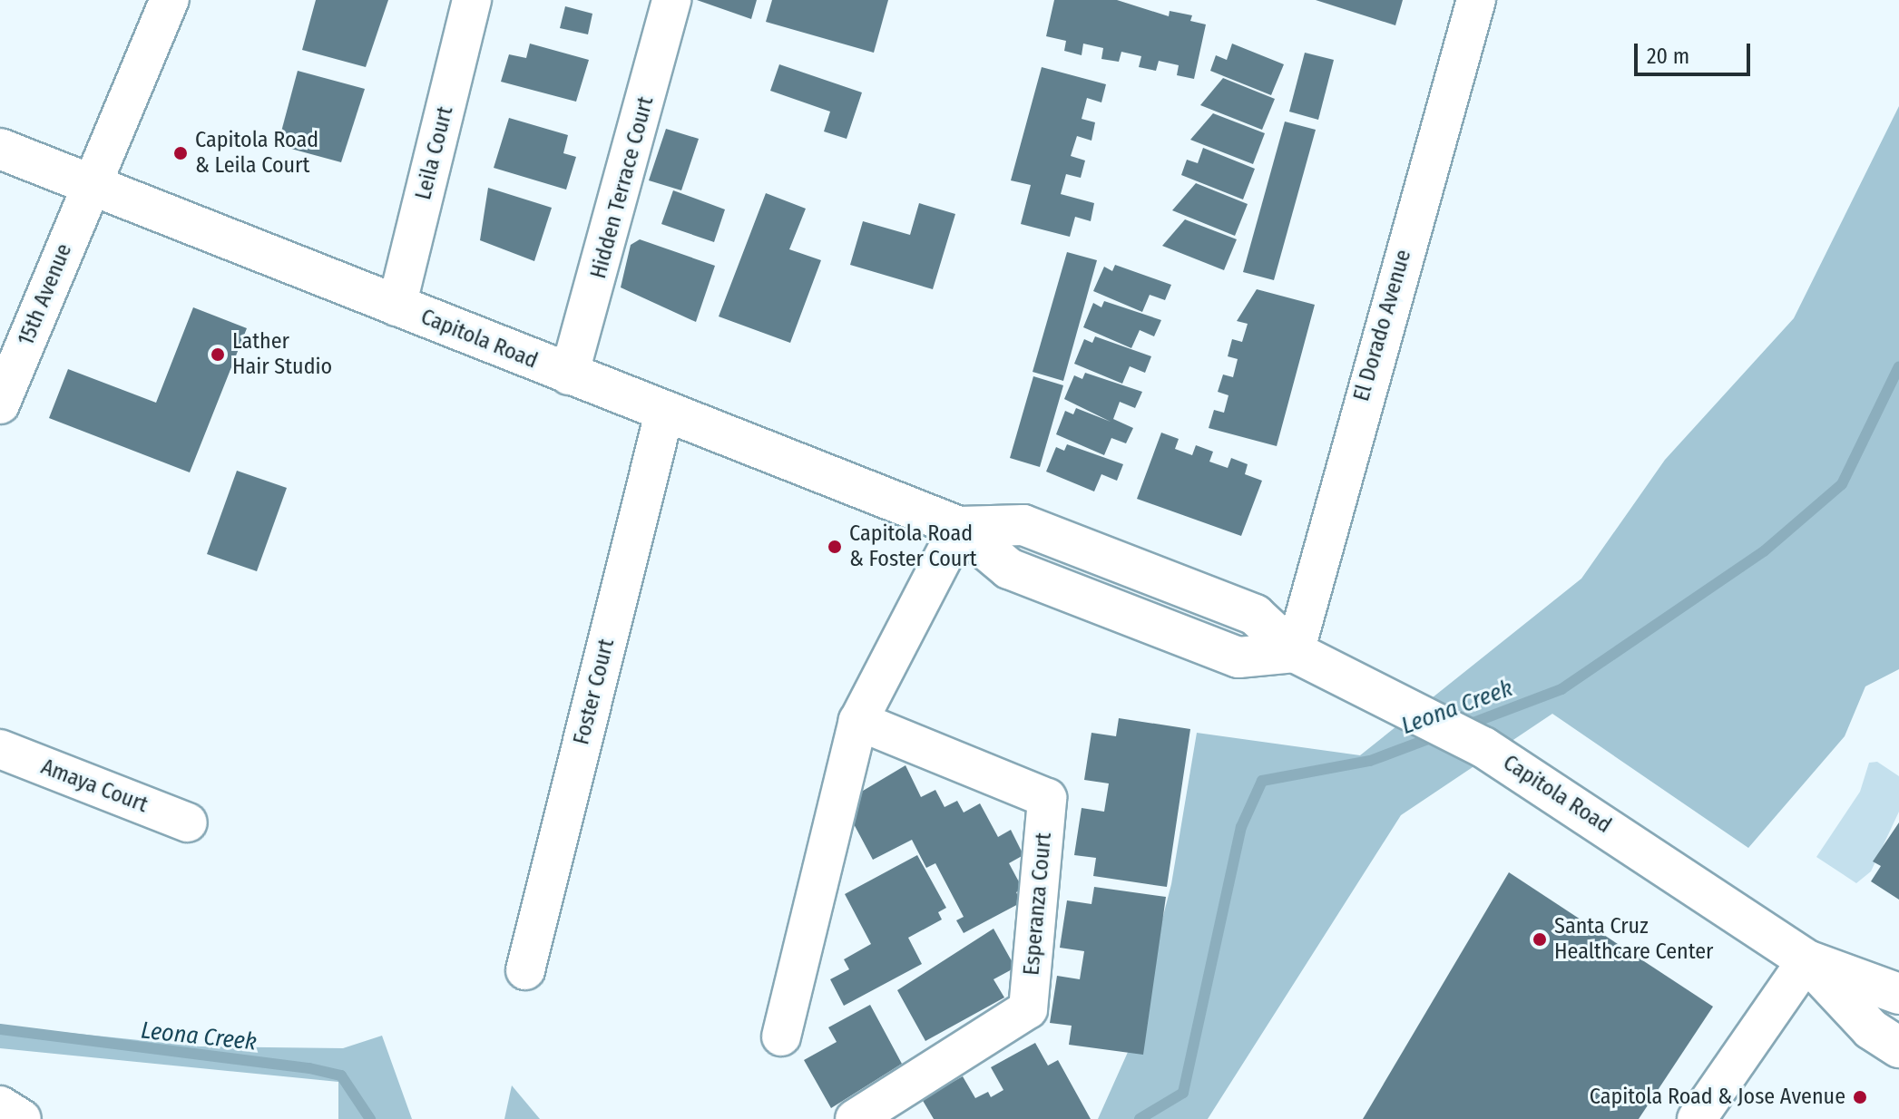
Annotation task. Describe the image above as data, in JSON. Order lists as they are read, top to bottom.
{
  "streets": {
    "main road": ["Capitola Road"],
    "street": [
      "Leila Court",
      "Hidden Terrace Court",
      "15th Avenue",
      "El Dorado Avenue",
      "Foster Court",
      "Amaya Court",
      "Esperanza Court"
    ]
  },
  "crossings": [
    ["Leila Court", "Capitola Road"],
    ["Hidden Terrace Court", "Capitola Road"],
    ["15th Avenue", "Capitola Road"],
    ["El Dorado Avenue", "Capitola Road"],
    ["Capitola Road", "Foster Court"]
  ],
  "water": ["Leona Creek"],
  "places": [
    "Capitola Road & Leila Court",
    "Lather Hair Studio",
    "Capitola Road & Foster Court",
    "Santa Cruz Healthcare Center",
    "Capitola Road & Jose Avenue"
  ],
  "scale_bar": "20 m"
}
